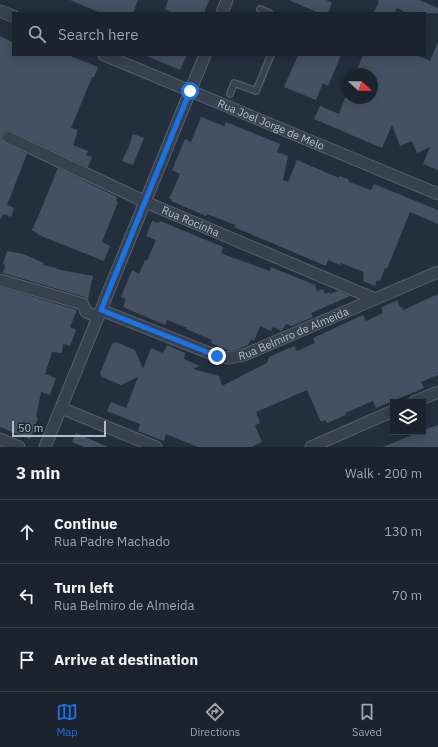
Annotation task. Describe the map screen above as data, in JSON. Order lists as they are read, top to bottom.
{
  "streets": {
    "street": ["Rua Joel Jorge de Melo", "Rua Rocinha", "Rua Belmiro de Almeida"]
  },
  "crossings": [
    ["Rua Rocinha", "Rua Belmiro de Almeida"]
  ],
  "scale_bar": "50 m",
  "north": "right",
  "page": {
    "search": "Search here",
    "scale": "50 m",
    "heading": ["3 min", "Walk · 200 m"],
    "list": [
      ["Continue", "Rua Padre Machado", "130 m"],
      ["Turn left", "Rua Belmiro de Almeida", "70 m"],
      "Arrive at destination"
    ],
    "nav": ["Map", "Directions", "Saved"]
  }
}
